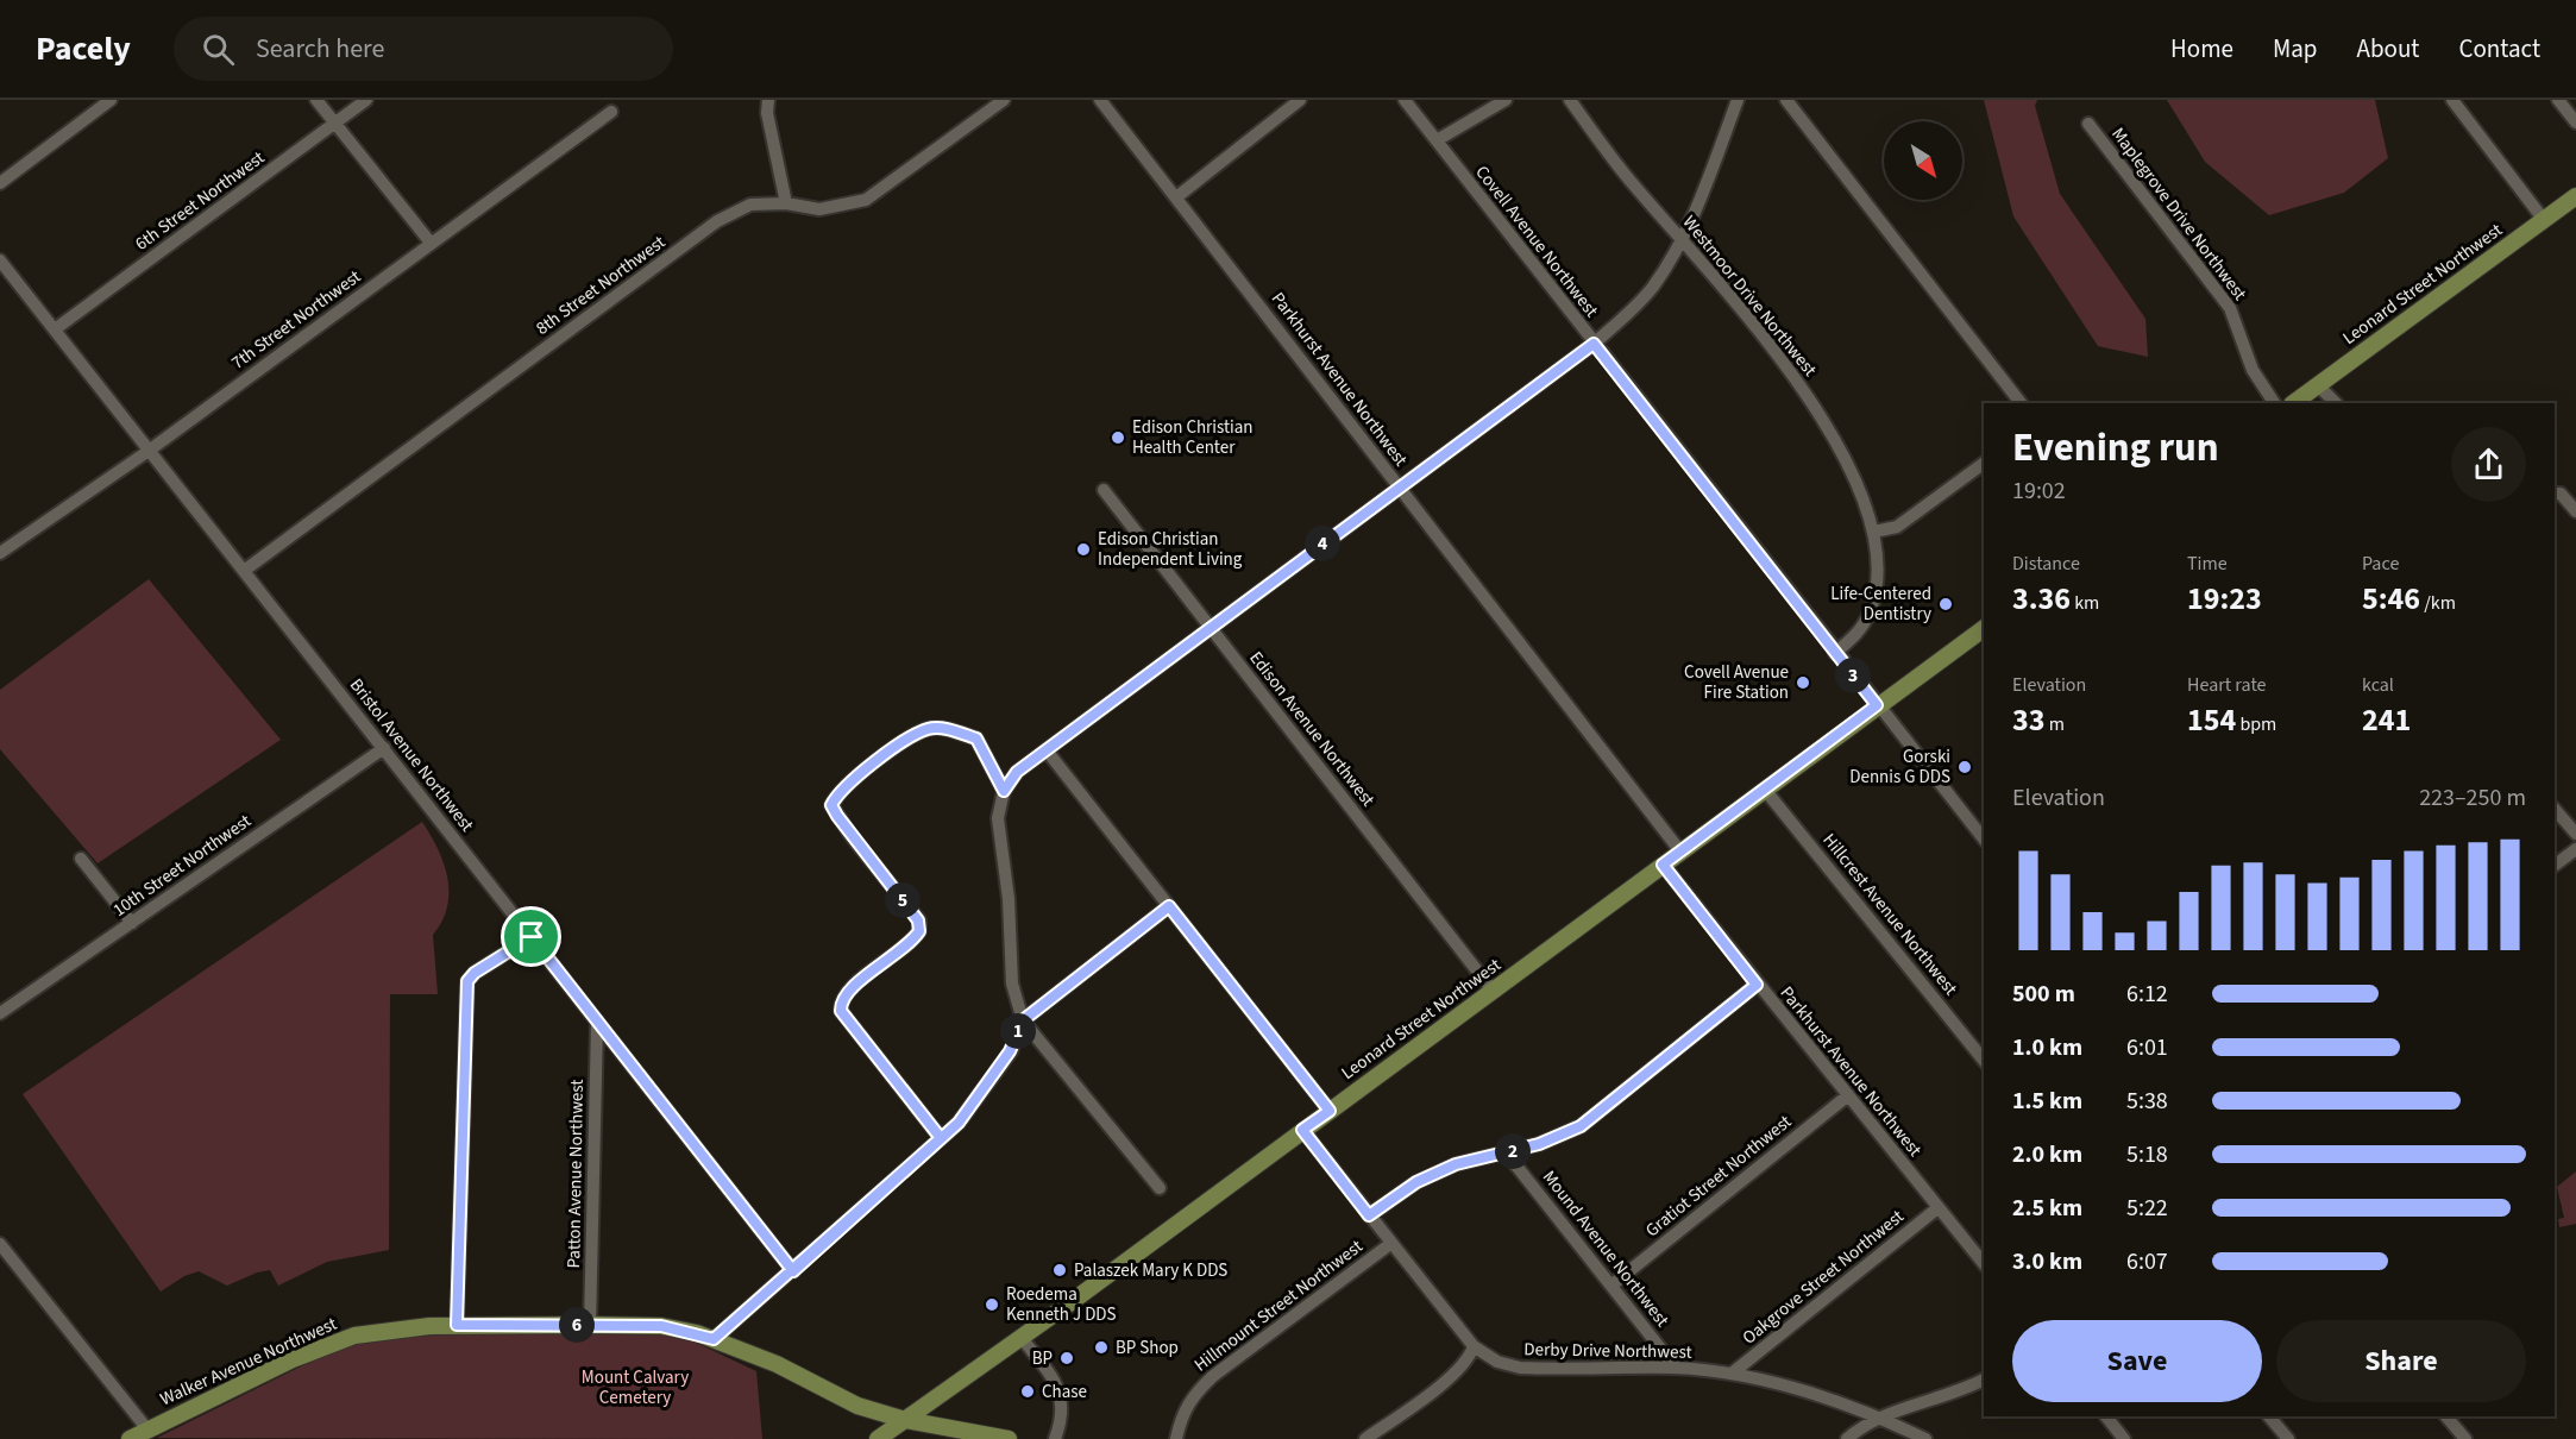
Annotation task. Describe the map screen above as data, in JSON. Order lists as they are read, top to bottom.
{
  "streets": {
    "main road": ["Leonard Street Northwest", "Walker Avenue Northwest"],
    "street": [
      "6th Street Northwest",
      "Maplegrove Drive Northwest",
      "Covell Avenue Northwest",
      "8th Street Northwest",
      "Westmoor Drive Northwest",
      "7th Street Northwest",
      "Parkhurst Avenue Northwest",
      "Edison Avenue Northwest",
      "Bristol Avenue Northwest",
      "10th Street Northwest",
      "Hillcrest Avenue Northwest",
      "Patton Avenue Northwest",
      "Gratiot Street Northwest",
      "Mound Avenue Northwest",
      "Oakgrove Street Northwest",
      "Hillmount Street Northwest",
      "Derby Drive Northwest"
    ]
  },
  "crossings": [
    ["6th Street Northwest", "Bristol Avenue Northwest"],
    ["Covell Avenue Northwest", "Leonard Street Northwest"],
    ["Covell Avenue Northwest", "Westmoor Drive Northwest"],
    ["Leonard Street Northwest", "Parkhurst Avenue Northwest"],
    ["Leonard Street Northwest", "Edison Avenue Northwest"],
    ["Leonard Street Northwest", "Hillcrest Avenue Northwest"],
    ["Leonard Street Northwest", "Derby Drive Northwest"],
    ["Leonard Street Northwest", "Walker Avenue Northwest"],
    ["8th Street Northwest", "Bristol Avenue Northwest"],
    ["7th Street Northwest", "Bristol Avenue Northwest"],
    ["Parkhurst Avenue Northwest", "Gratiot Street Northwest"],
    ["Parkhurst Avenue Northwest", "Oakgrove Street Northwest"],
    ["Parkhurst Avenue Northwest", "Hillmount Street Northwest"],
    ["Bristol Avenue Northwest", "10th Street Northwest"],
    ["Bristol Avenue Northwest", "Patton Avenue Northwest"],
    ["Patton Avenue Northwest", "Walker Avenue Northwest"],
    ["Gratiot Street Northwest", "Mound Avenue Northwest"],
    ["Mound Avenue Northwest", "Hillmount Street Northwest"],
    ["Mound Avenue Northwest", "Derby Drive Northwest"],
    ["Oakgrove Street Northwest", "Derby Drive Northwest"],
    ["Hillmount Street Northwest", "Derby Drive Northwest"]
  ],
  "parks": ["Mount Calvary Cemetery"],
  "places": [
    "Edison Christian Health Center",
    "Edison Christian Independent Living",
    "Life-Centered Dentistry",
    "Covell Avenue Fire Station",
    "Gorski Dennis G DDS",
    "Palaszek Mary K DDS",
    "Roedema Kenneth J DDS",
    "BP Shop",
    "BP",
    "Chase"
  ],
  "north": "bottom right",
  "page": {
    "header": "Pacely",
    "search": "Search here",
    "nav": [
      "Home",
      "Map",
      "About",
      "Contact"
    ],
    "heading": ["Evening run", "19:02"],
    "stats": [
      ["Distance", "3.36 km"],
      ["Time", "19:23"],
      ["Pace", "5:46 /km"],
      ["Elevation", "33 m"],
      ["Heart rate", "154 bpm"],
      ["kcal", "241"]
    ],
    "pins": [
      "4",
      "3",
      "5",
      "1",
      "2",
      "6"
    ],
    "chart": ["Elevation", "223–250 m"],
    "list": [
      {
        "name": "500 m",
        "note": "6:12"
      },
      {
        "name": "1.0 km",
        "note": "6:01"
      },
      {
        "name": "1.5 km",
        "note": "5:38"
      },
      {
        "name": "2.0 km",
        "note": "5:18"
      },
      {
        "name": "2.5 km",
        "note": "5:22"
      },
      {
        "name": "3.0 km",
        "note": "6:07"
      }
    ],
    "buttons": ["Save", "Share"]
  }
}
